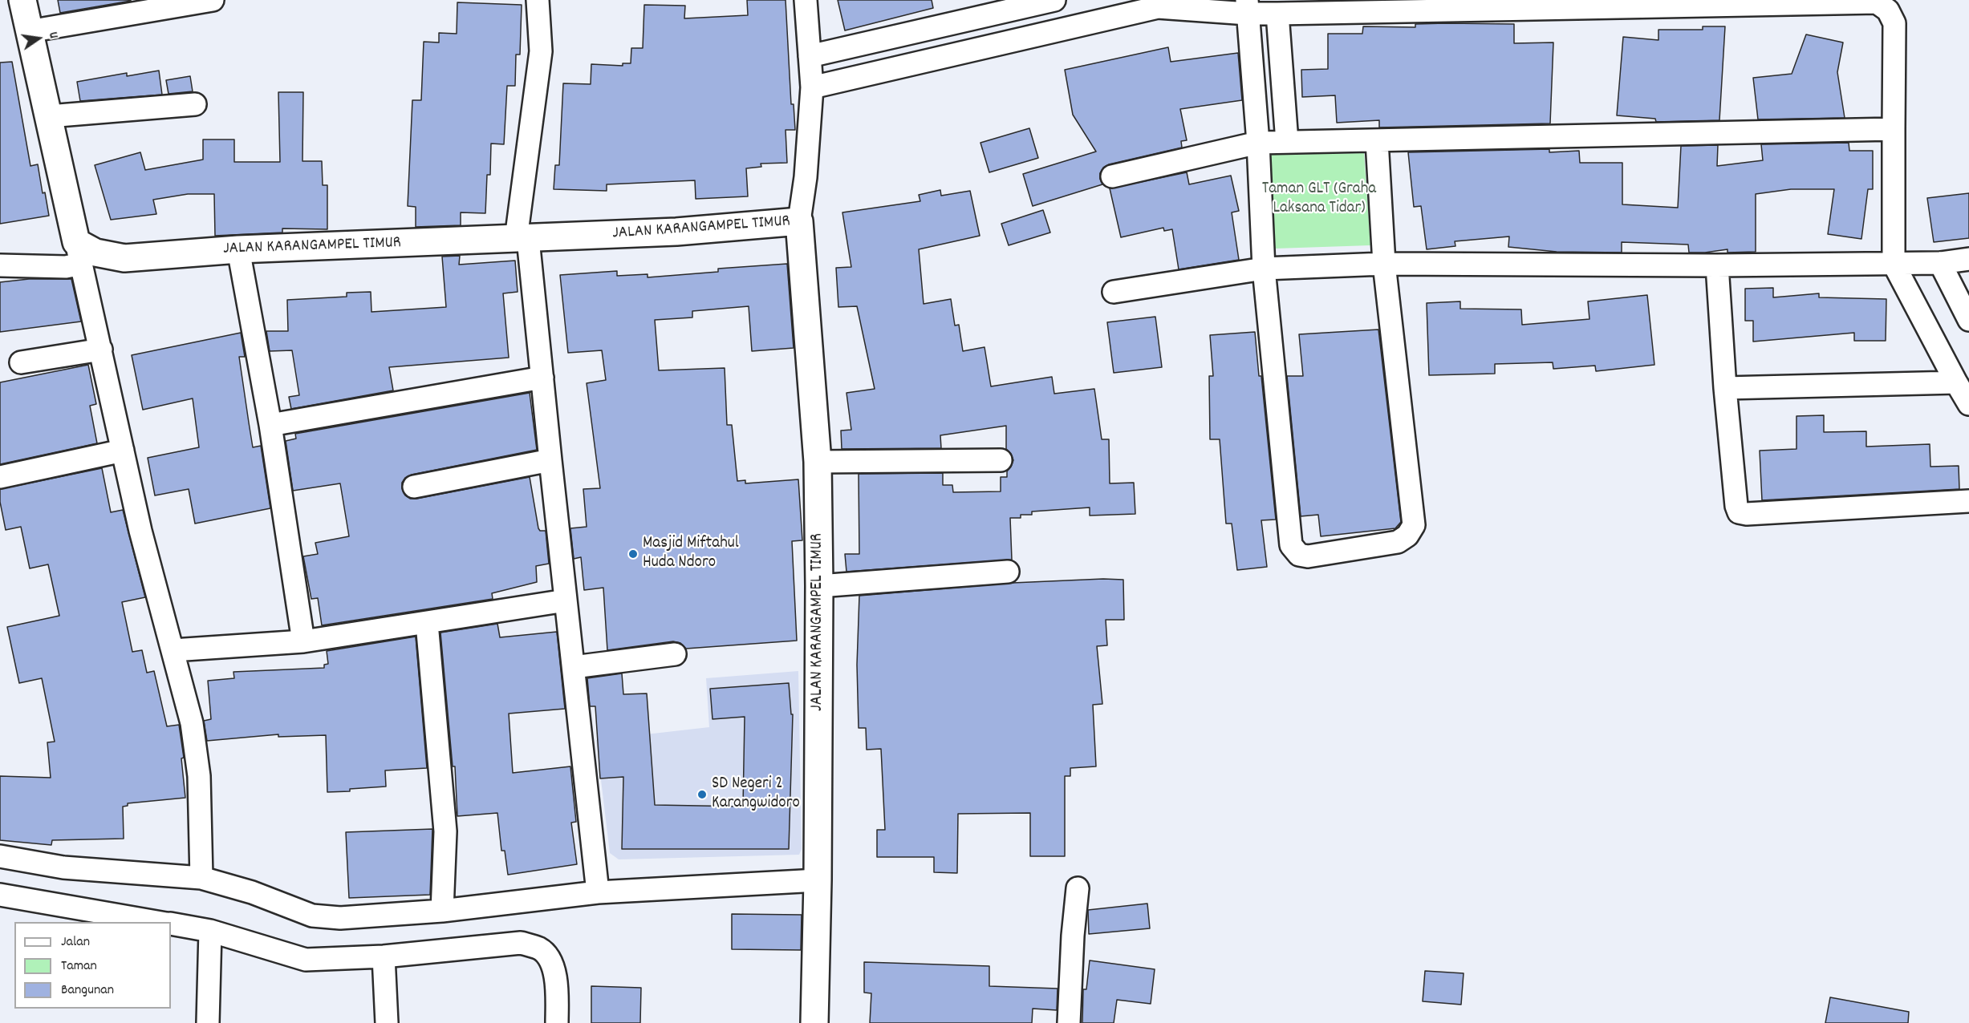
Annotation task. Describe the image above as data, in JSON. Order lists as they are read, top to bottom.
{
  "streets": {
    "street": ["JALAN KARANGAMPEL TIMUR"]
  },
  "parks": ["Taman GLT (Graha Laksana Tidar)"],
  "places": ["Masjid Miftahul Huda Ndoro", "SD Negeri 2 Karangwidoro"],
  "legend": ["Jalan", "Taman", "Bangunan"],
  "north": "right"
}
